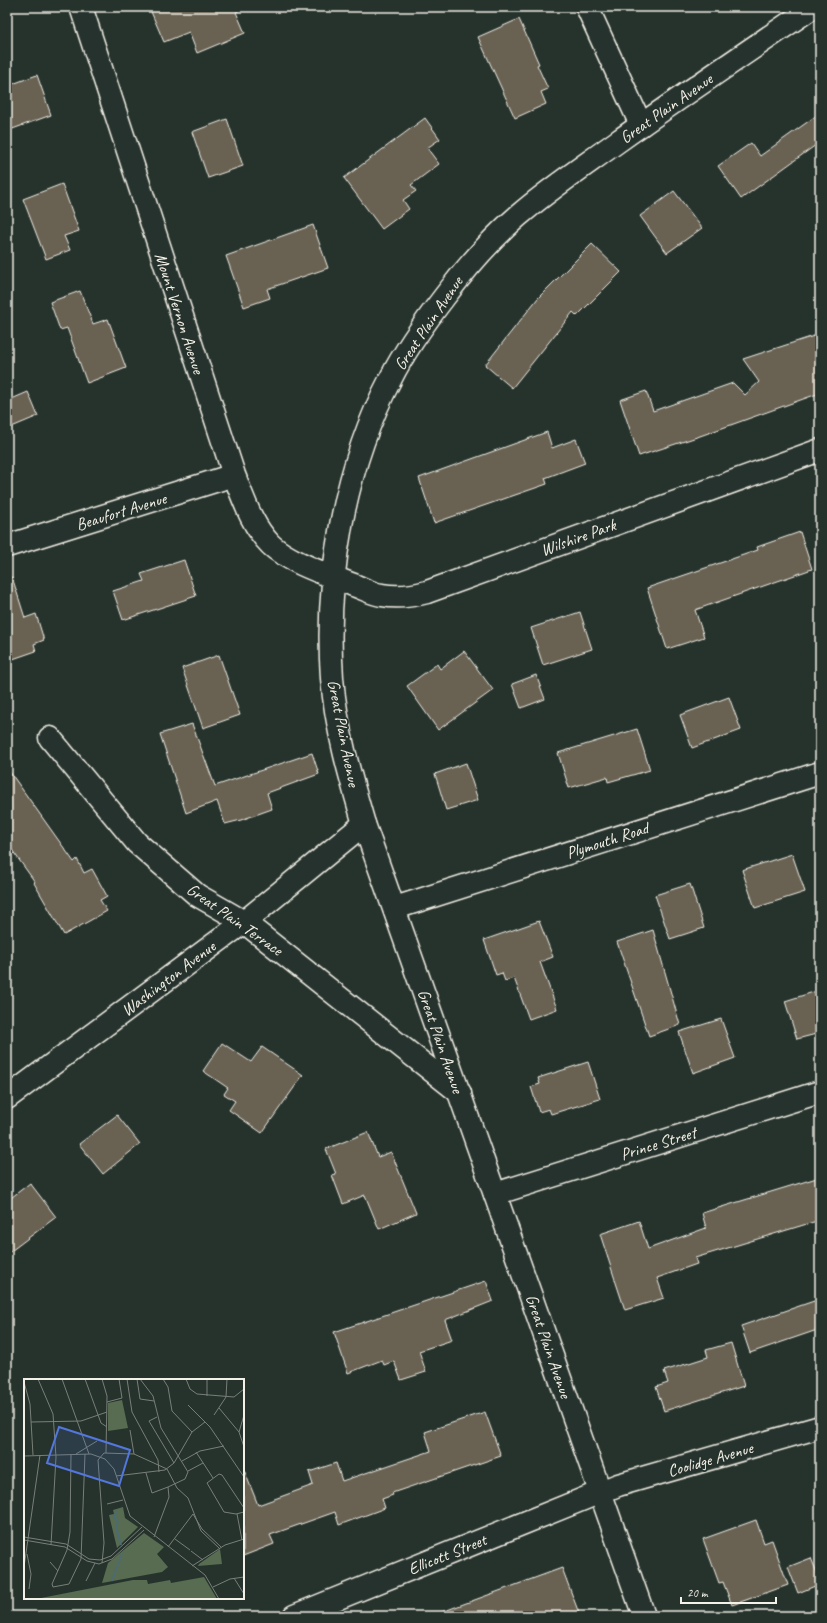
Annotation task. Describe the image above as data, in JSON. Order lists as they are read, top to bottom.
{
  "streets": {
    "street": [
      "Great Plain Avenue",
      "Mount Vernon Avenue",
      "Beaufort Avenue",
      "Wilshire Park",
      "Plymouth Road",
      "Great Plain Terrace",
      "Washington Avenue",
      "Prince Street",
      "Coolidge Avenue",
      "Ellicott Street"
    ]
  },
  "crossings": [
    ["Great Plain Avenue", "Mount Vernon Avenue"],
    ["Great Plain Avenue", "Wilshire Park"],
    ["Great Plain Avenue", "Plymouth Road"],
    ["Great Plain Avenue", "Great Plain Terrace"],
    ["Great Plain Avenue", "Washington Avenue"],
    ["Great Plain Avenue", "Prince Street"],
    ["Great Plain Avenue", "Coolidge Avenue"],
    ["Great Plain Avenue", "Ellicott Street"],
    ["Mount Vernon Avenue", "Beaufort Avenue"],
    ["Mount Vernon Avenue", "Wilshire Park"],
    ["Great Plain Terrace", "Washington Avenue"],
    ["Coolidge Avenue", "Ellicott Street"]
  ],
  "scale_bar": "20 m"
}
